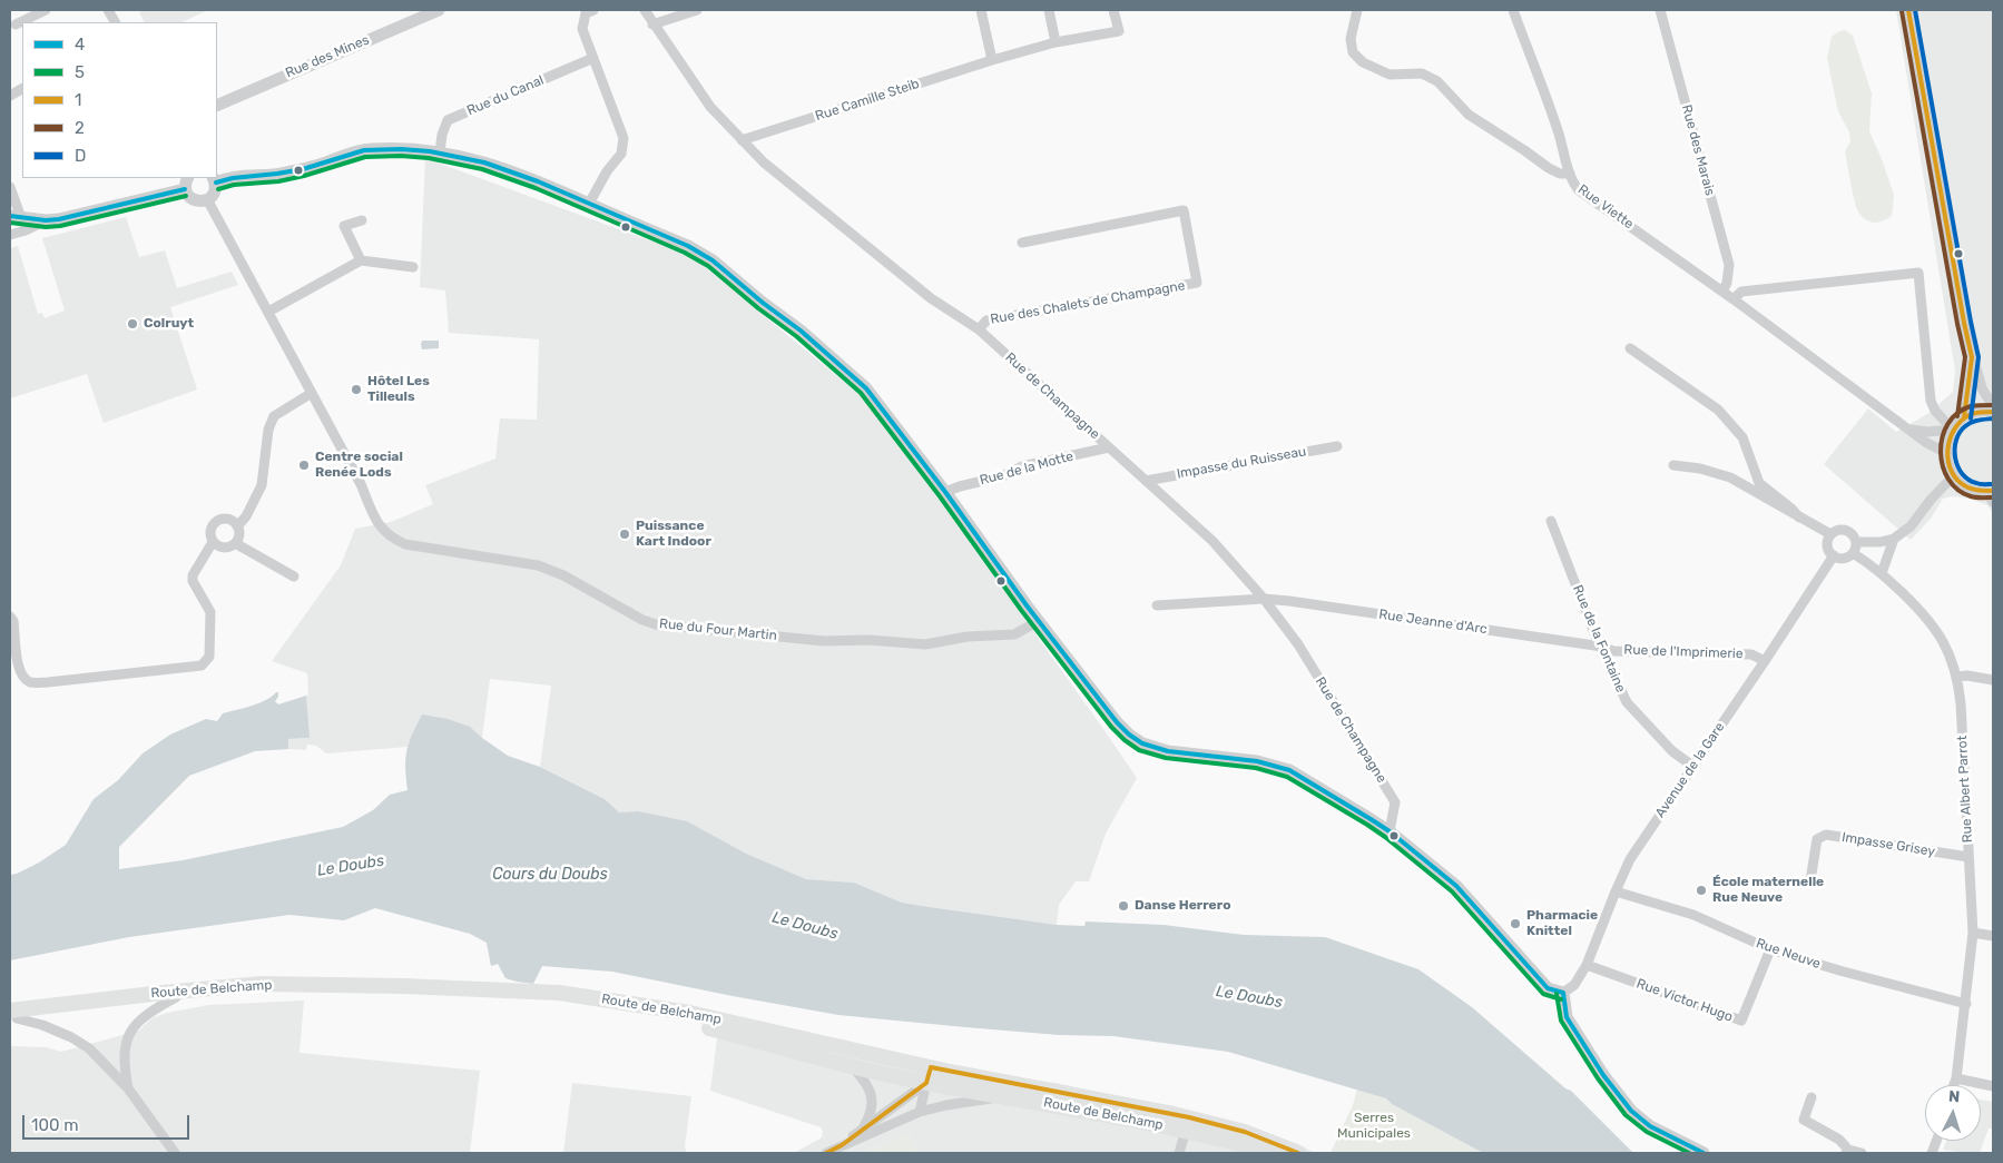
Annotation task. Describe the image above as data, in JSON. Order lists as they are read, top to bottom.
{
  "streets": {
    "main road": ["Route de Belchamp"],
    "street": [
      "Rue des Mines",
      "Rue du Canal",
      "Rue Camille Steib",
      "Rue des Marais",
      "Rue Viette",
      "Rue des Chalets de Champagne",
      "Rue de Champagne",
      "Impasse du Ruisseau",
      "Rue de la Motte",
      "Rue Jeanne d'Arc",
      "Rue du Four Martin",
      "Rue de la Fontaine",
      "Rue de l'Imprimerie",
      "Avenue de la Gare",
      "Rue Albert Parrot",
      "Impasse Grisey",
      "Rue Neuve",
      "Rue Victor Hugo"
    ]
  },
  "crossings": [
    ["Rue Camille Steib", "Rue de Champagne"],
    ["Rue des Marais", "Rue Viette"],
    ["Rue des Chalets de Champagne", "Rue de Champagne"],
    ["Rue de Champagne", "Impasse du Ruisseau"],
    ["Rue de Champagne", "Rue de la Motte"],
    ["Rue de Champagne", "Rue Jeanne d'Arc"],
    ["Rue Jeanne d'Arc", "Rue de la Fontaine"],
    ["Rue Jeanne d'Arc", "Rue de l'Imprimerie"],
    ["Rue de la Fontaine", "Rue de l'Imprimerie"],
    ["Rue de la Fontaine", "Avenue de la Gare"],
    ["Rue de l'Imprimerie", "Avenue de la Gare"],
    ["Avenue de la Gare", "Rue Albert Parrot"],
    ["Avenue de la Gare", "Rue Neuve"],
    ["Avenue de la Gare", "Rue Victor Hugo"],
    ["Rue Albert Parrot", "Impasse Grisey"],
    ["Rue Albert Parrot", "Rue Neuve"],
    ["Rue Neuve", "Rue Victor Hugo"]
  ],
  "water": ["Le Doubs", "Cours du Doubs"],
  "parks": ["Serres Municipales"],
  "places": [
    "Colruyt",
    "Hôtel Les Tilleuls",
    "Centre social Renée Lods",
    "Puissance Kart Indoor",
    "École maternelle Rue Neuve",
    "Danse Herrero",
    "Pharmacie Knittel"
  ],
  "lines": [
    "transit line 1",
    "transit line D",
    "transit line 2",
    "transit line 4",
    "transit line 5"
  ],
  "legend": [
    "4",
    "5",
    "1",
    "2",
    "D"
  ],
  "scale_bar": "100 m",
  "north": "top"
}
